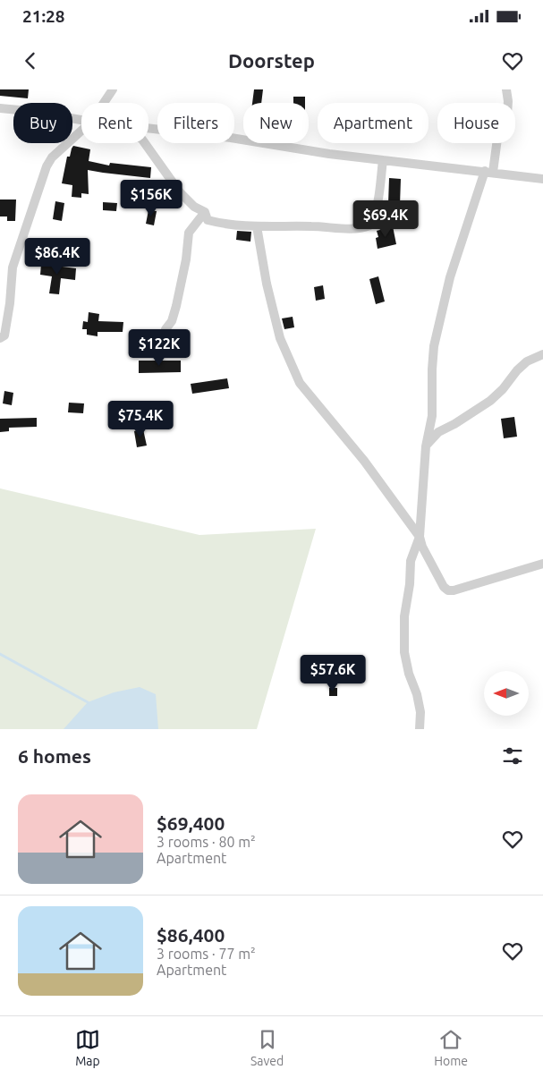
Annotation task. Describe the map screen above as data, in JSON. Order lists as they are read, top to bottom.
{
  "north": "left",
  "page": {
    "status": "21:28",
    "header": "Doorstep",
    "chip": [
      "Buy",
      "Rent",
      "Filters",
      "New",
      "Apartment",
      "House"
    ],
    "price": [
      "$156K",
      "$69.4K",
      "$86.4K",
      "$122K",
      "$75.4K",
      "$57.6K"
    ],
    "heading": "6 homes",
    "list": [
      {
        "name": "$69,400",
        "note": "3 rooms · 80 m² · Apartment"
      },
      {
        "name": "$86,400",
        "note": "3 rooms · 77 m² · Apartment"
      }
    ],
    "tabs": ["Map", "Saved", "Home"]
  }
}
